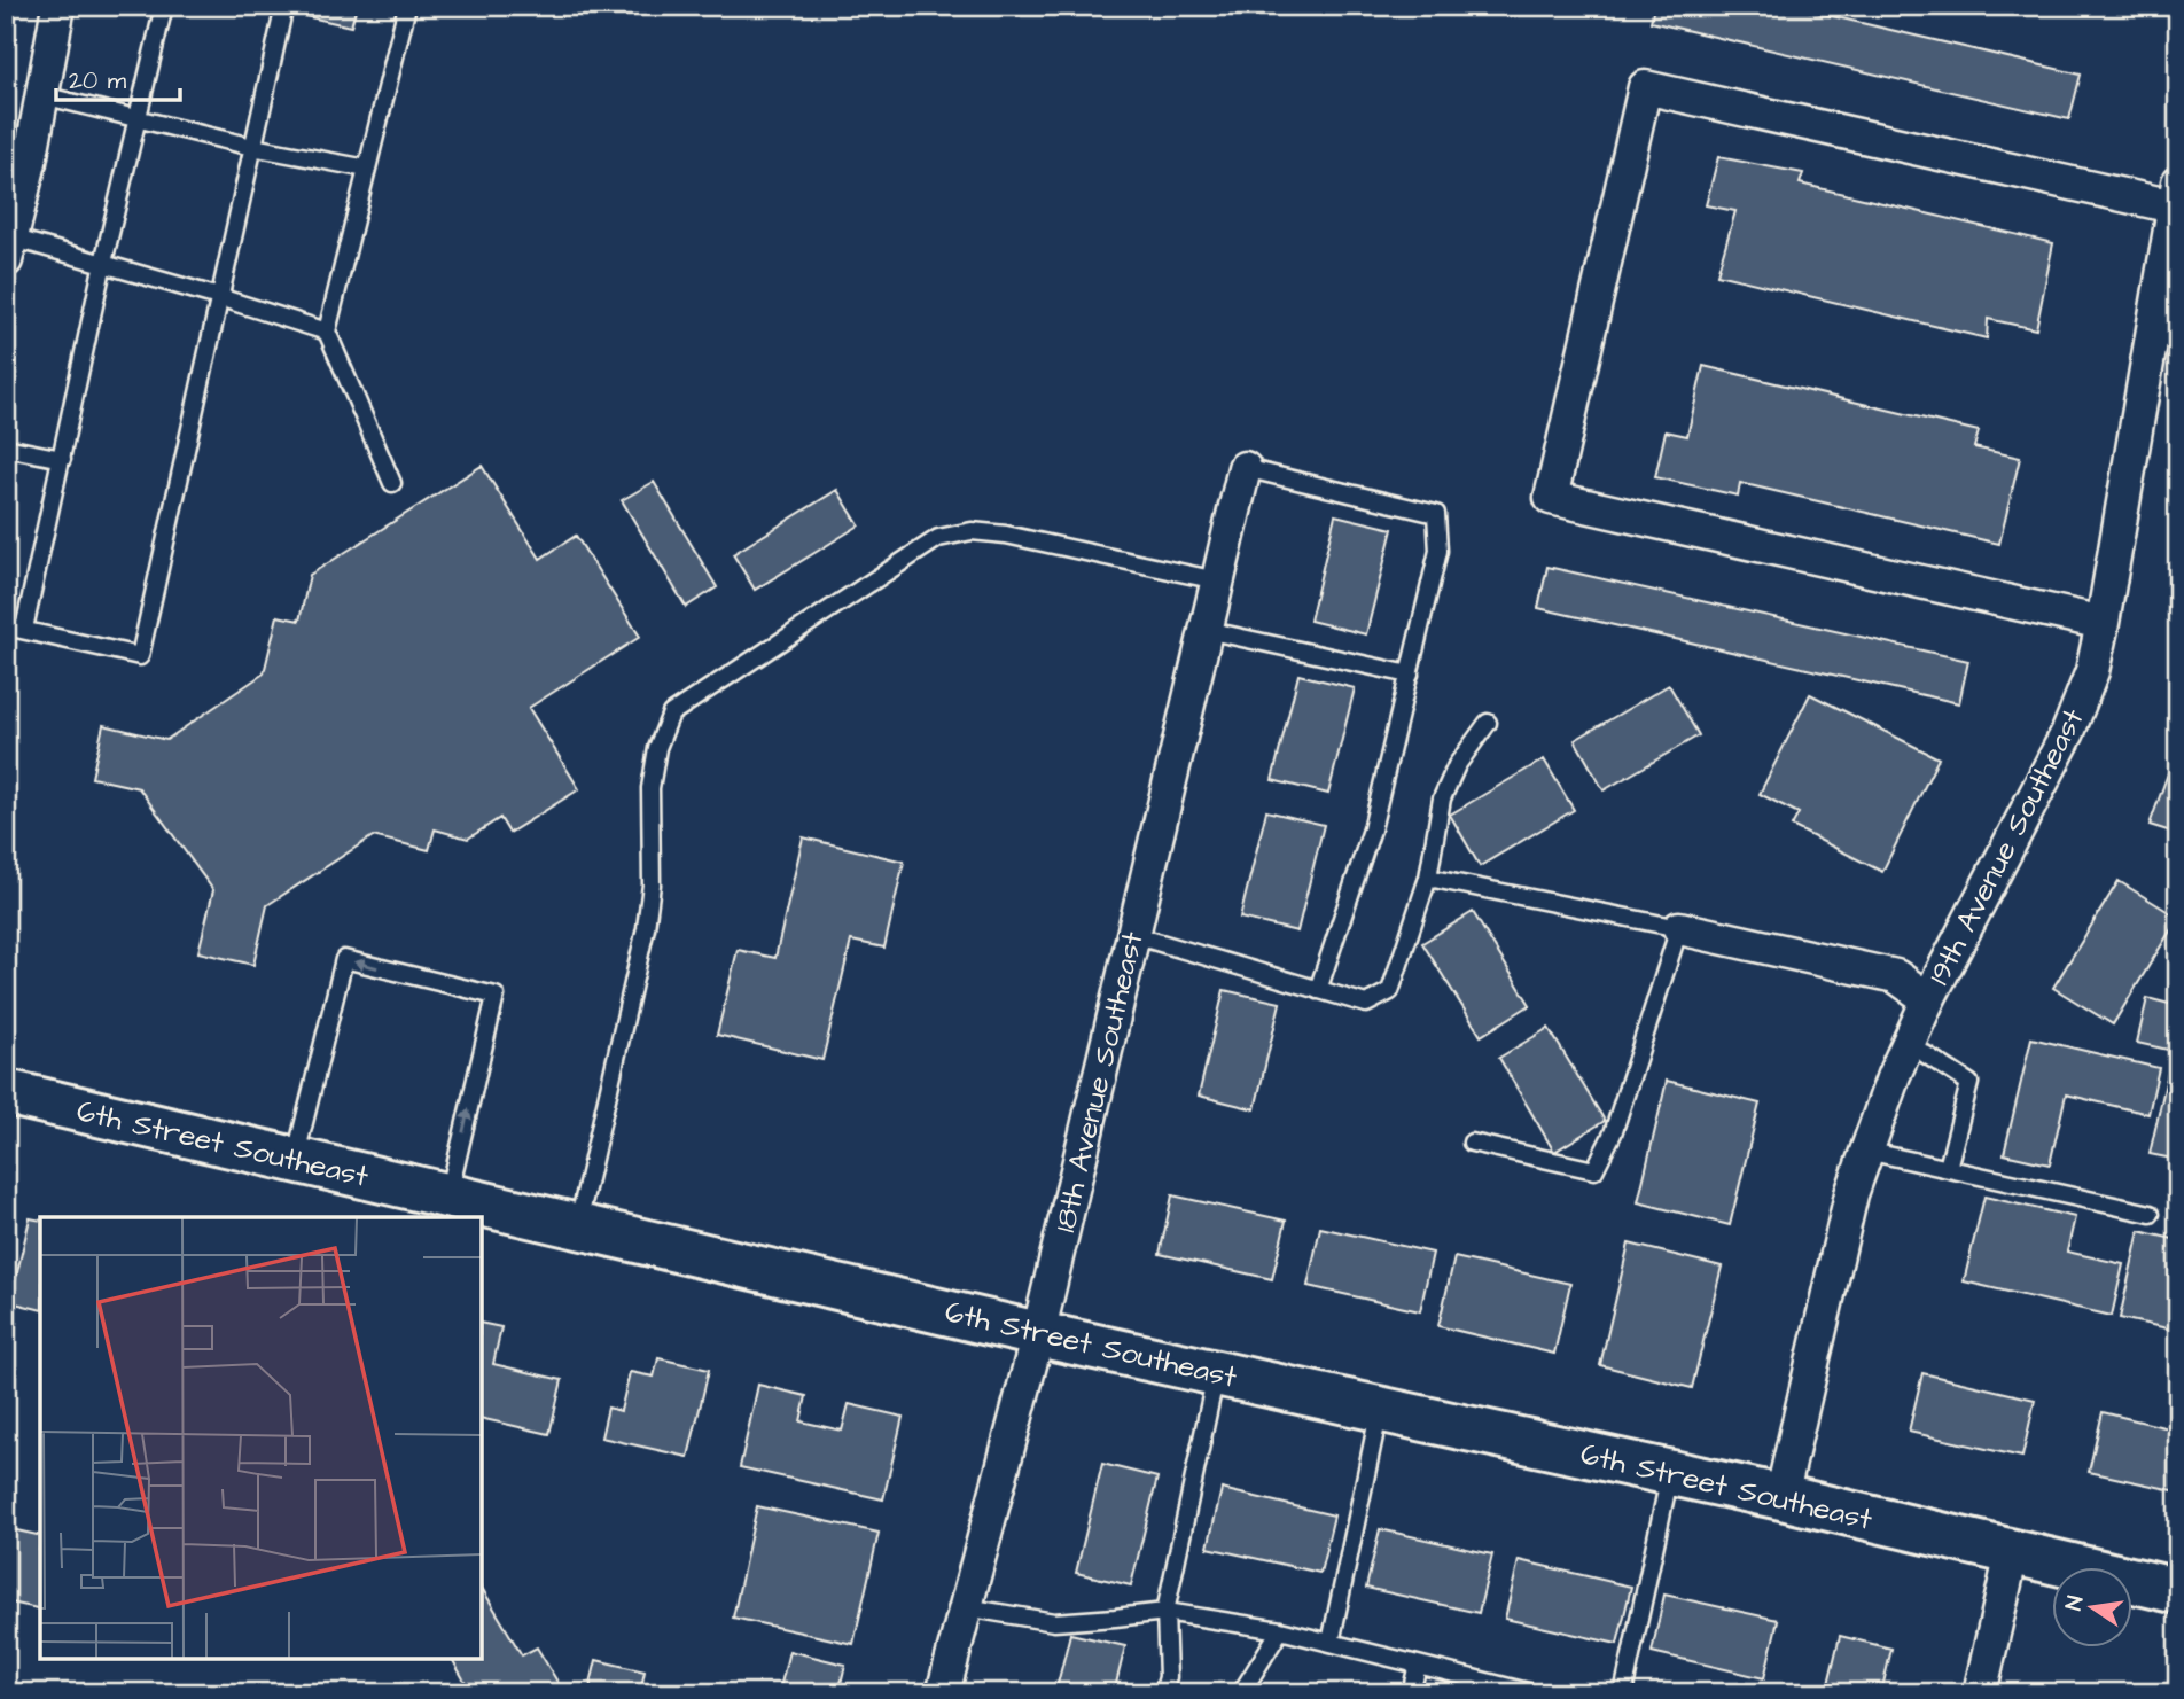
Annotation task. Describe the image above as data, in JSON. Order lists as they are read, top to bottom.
{
  "streets": {
    "street": ["19th Avenue Southeast", "18th Avenue Southeast", "6th Street Southeast"]
  },
  "crossings": [
    ["19th Avenue Southeast", "6th Street Southeast"],
    ["18th Avenue Southeast", "6th Street Southeast"]
  ],
  "scale_bar": "20 m",
  "north": "left"
}
